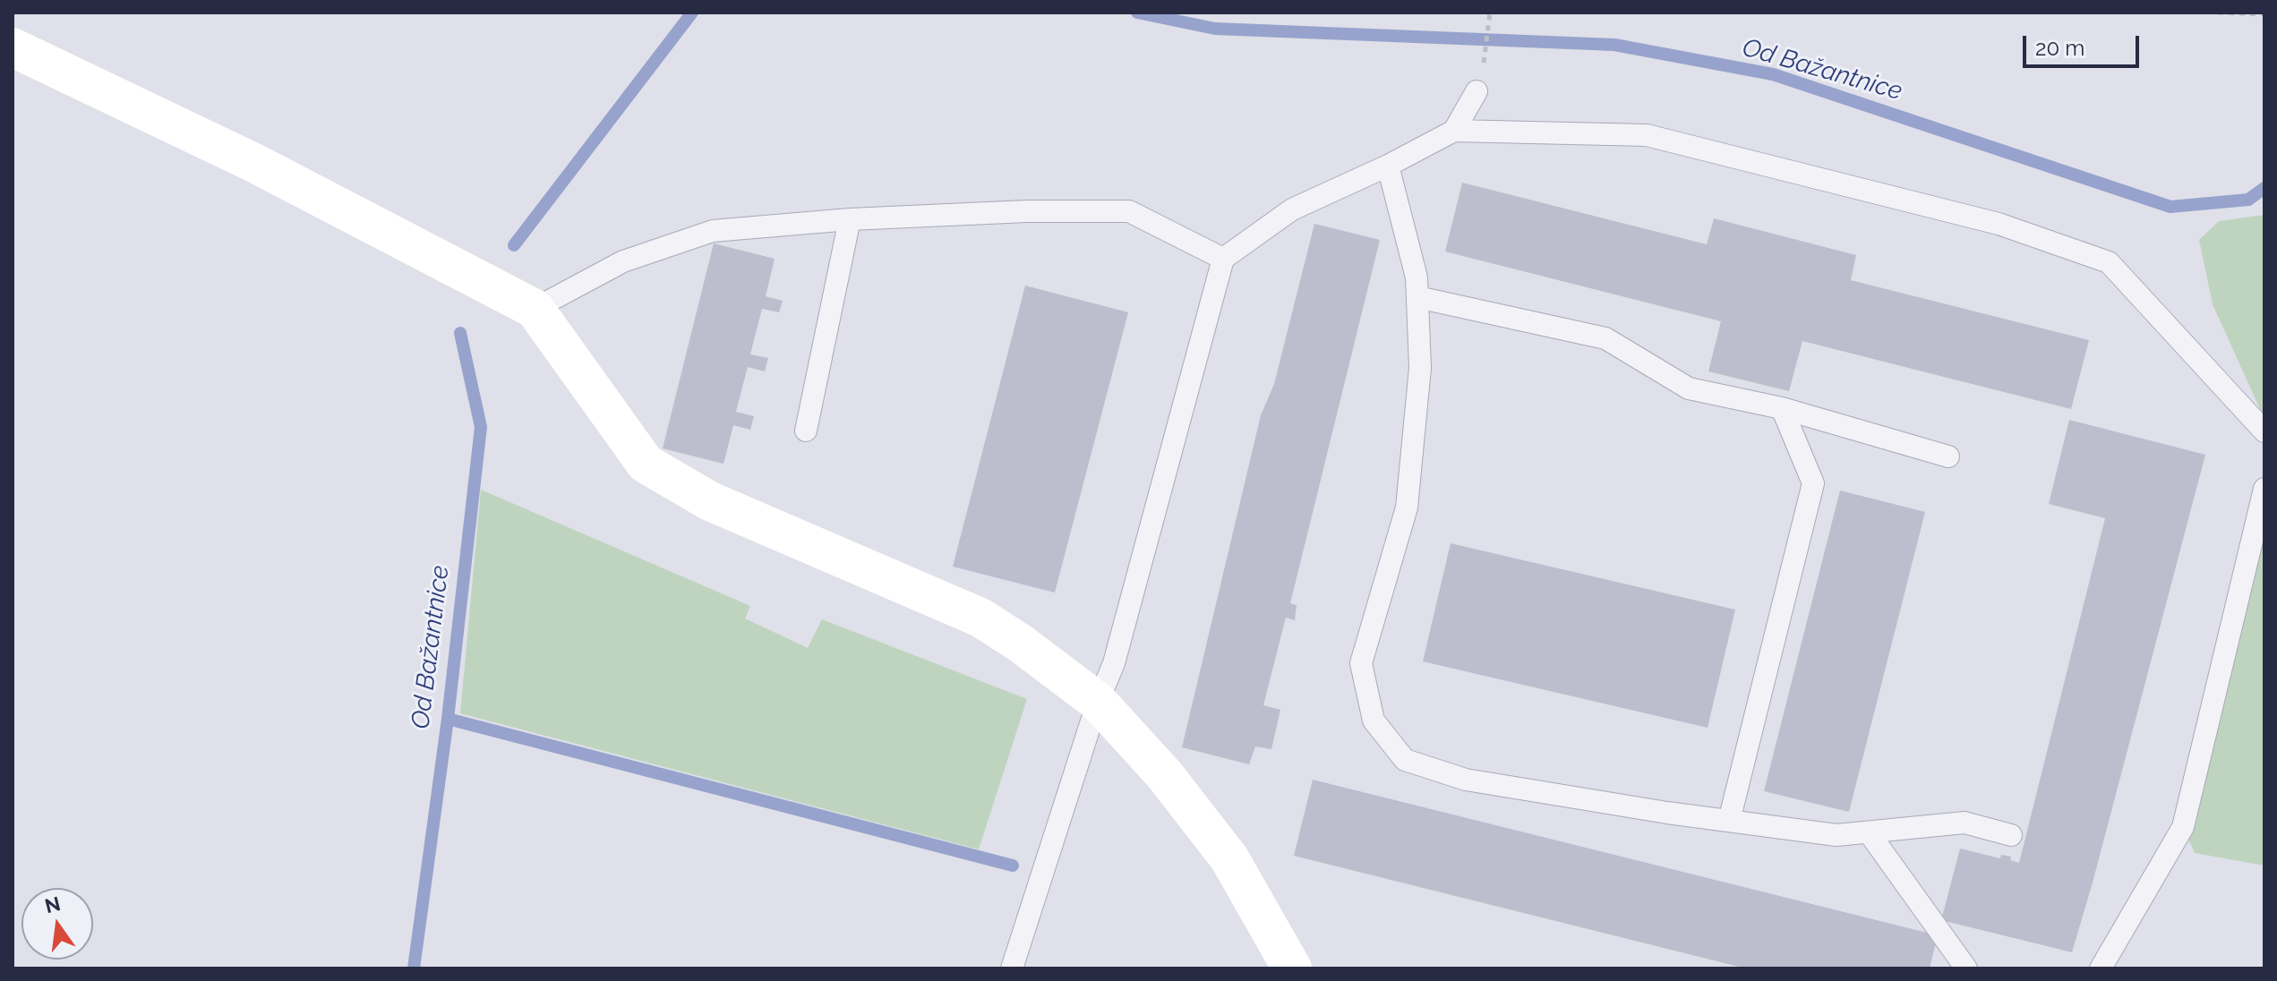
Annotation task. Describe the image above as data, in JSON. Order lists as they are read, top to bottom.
{
  "water": ["Od Bažantnice"],
  "scale_bar": "20 m",
  "north": "top"
}
